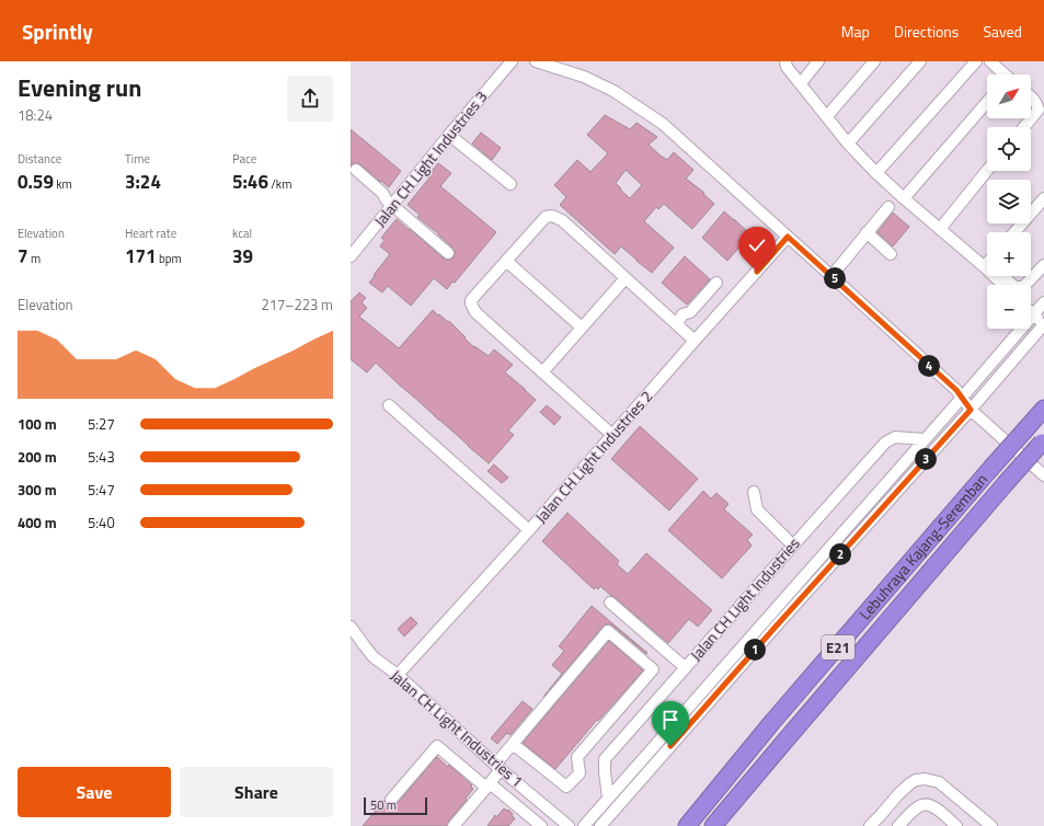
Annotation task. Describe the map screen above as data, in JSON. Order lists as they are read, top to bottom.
{
  "streets": {
    "highway": ["Lebuhraya Kajang-Seremban", "E21"],
    "street": [
      "Jalan CH Light Industries 3",
      "Jalan CH Light Industries 2",
      "Jalan CH Light Industries",
      "Jalan CH Light Industries 1"
    ]
  },
  "crossings": [
    ["Jalan CH Light Industries 2", "Jalan CH Light Industries 1"]
  ],
  "scale_bar": "50 m",
  "north": "top right",
  "page": {
    "header": "Sprintly",
    "nav": ["Map", "Directions", "Saved"],
    "heading": ["Evening run", "18:24"],
    "map_buttons": ["+", "−"],
    "stats": [
      ["Distance", "0.59 km"],
      ["Time", "3:24"],
      ["Pace", "5:46 /km"],
      ["Elevation", "7 m"],
      ["Heart rate", "171 bpm"],
      ["kcal", "39"]
    ],
    "pins": [
      "5",
      "4",
      "3",
      "2",
      "1"
    ],
    "chart": ["Elevation", "217–223 m"],
    "list": [
      {
        "name": "100 m",
        "note": "5:27"
      },
      {
        "name": "200 m",
        "note": "5:43"
      },
      {
        "name": "300 m",
        "note": "5:47"
      },
      {
        "name": "400 m",
        "note": "5:40"
      }
    ],
    "buttons": ["Save", "Share"],
    "scale": "50 m"
  }
}
